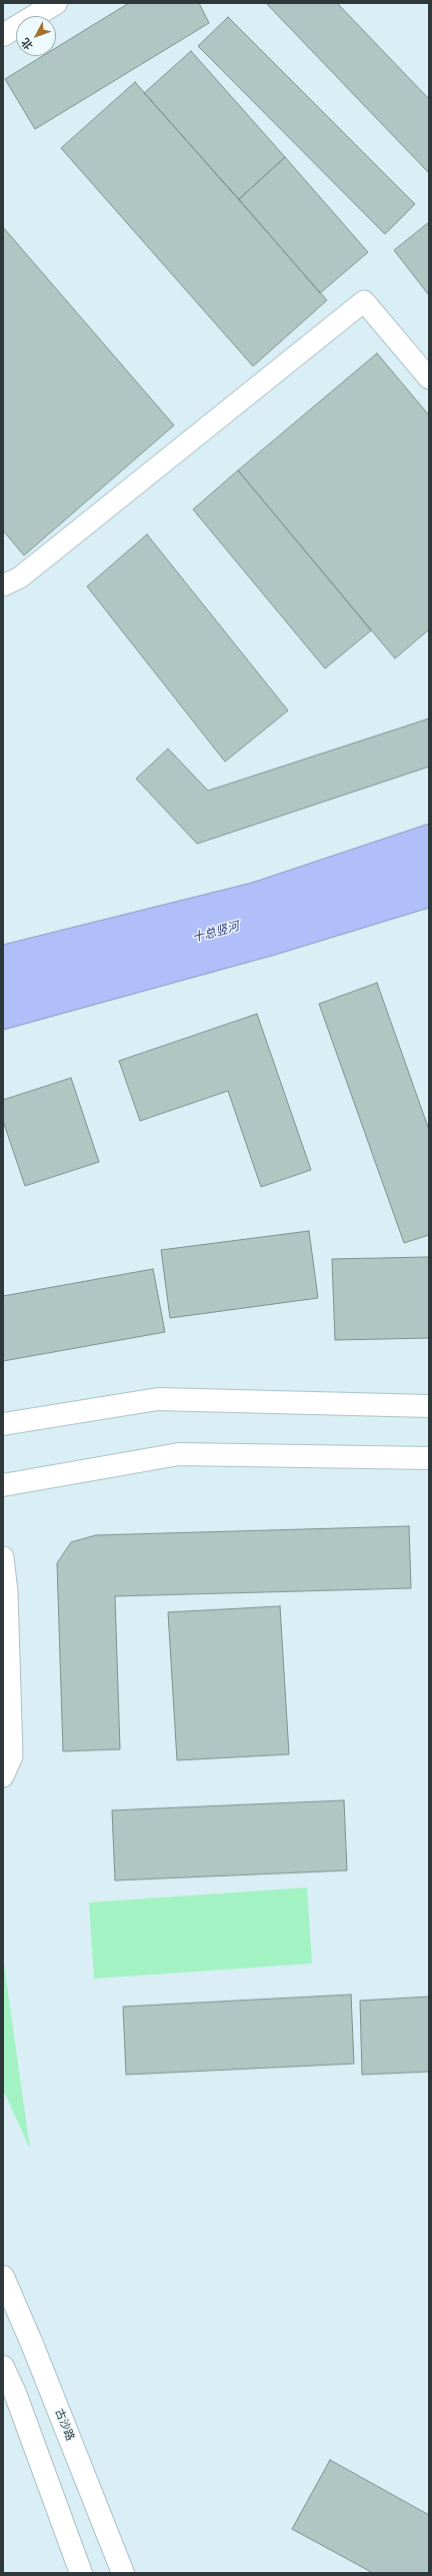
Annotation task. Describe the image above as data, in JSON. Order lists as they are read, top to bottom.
{
  "streets": {
    "main road": ["古沙路"]
  },
  "water": ["十总竖河"],
  "north": "bottom left"
}
